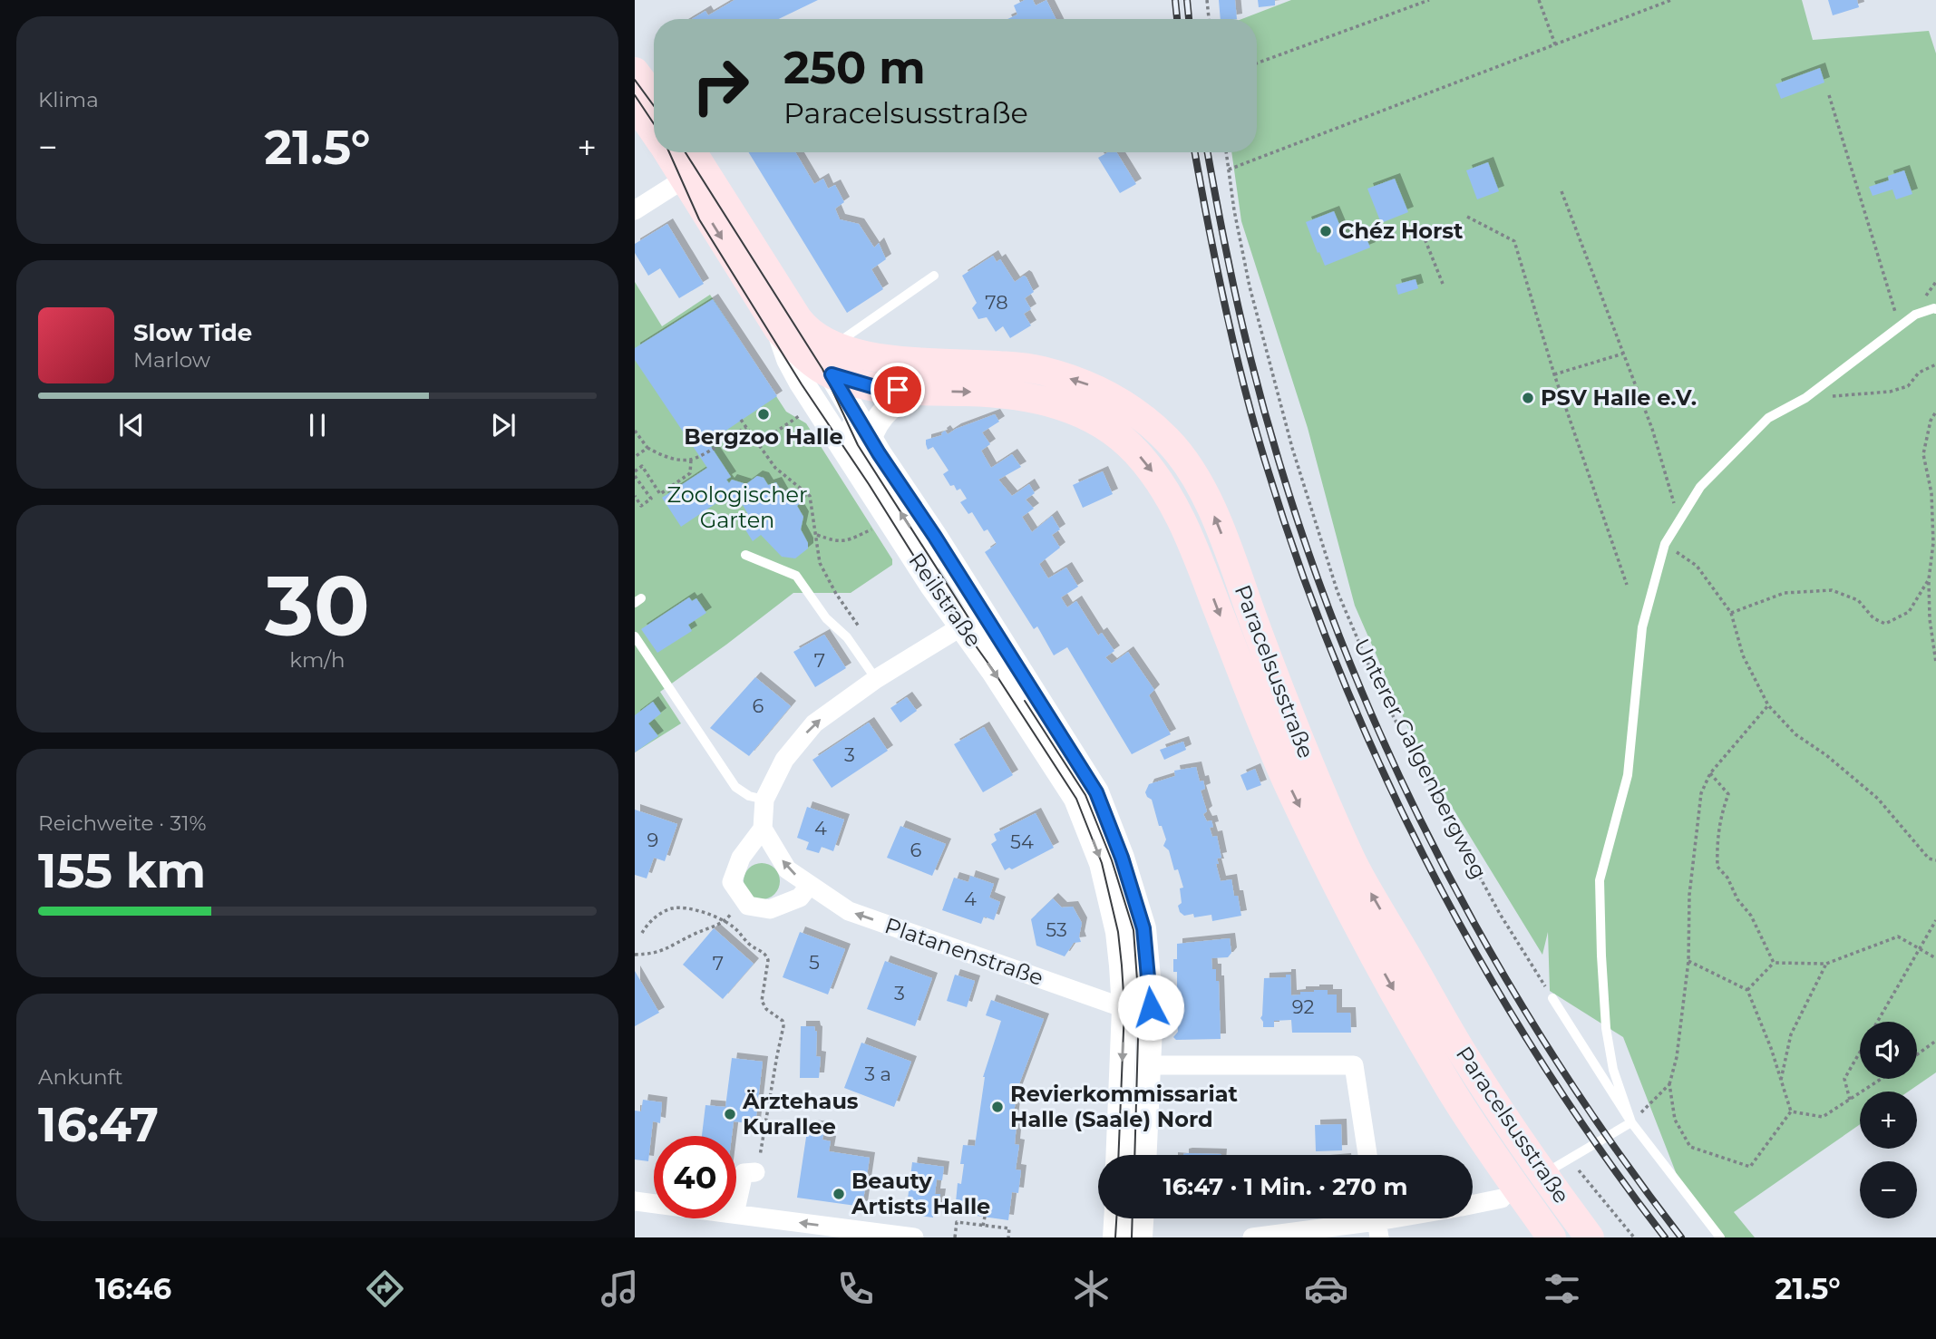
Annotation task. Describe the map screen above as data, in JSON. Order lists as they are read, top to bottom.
{
  "streets": {
    "main road": ["Reilstraße", "Paracelsusstraße"],
    "street": ["Platanenstraße"],
    "path": ["Unterer Galgenbergweg"]
  },
  "crossings": [
    ["Reilstraße", "Paracelsusstraße"],
    ["Reilstraße", "Platanenstraße"]
  ],
  "one_way": ["Platanenstraße"],
  "parks": ["Zoologischer Garten"],
  "places": [
    "Chéz Horst",
    "PSV Halle e.V.",
    "Bergzoo Halle",
    "Revierkommissariat Halle (Saale) Nord",
    "Ärztehaus Kurallee",
    "Beauty Artists Halle"
  ],
  "house_numbers": [
    "78",
    "7",
    "6",
    "3",
    "4",
    "9",
    "54",
    "6",
    "4",
    "53",
    "5",
    "7",
    "3",
    "92",
    "3 a"
  ],
  "page": {
    "tile": [
      "Klima",
      ["30", "km/h"],
      ["Reichweite · 31%", "155 km"],
      ["Ankunft", "16:47"]
    ],
    "turn": ["250 m", "Paracelsusstraße"],
    "heat": ["−", "21.5°", "+"],
    "song": ["Slow Tide", "Marlow"],
    "map_buttons": ["+", "−"],
    "limit": "40",
    "trip": "16:47 · 1 Min. · 270 m",
    "tabs": ["16:46", "21.5°"]
  }
}
